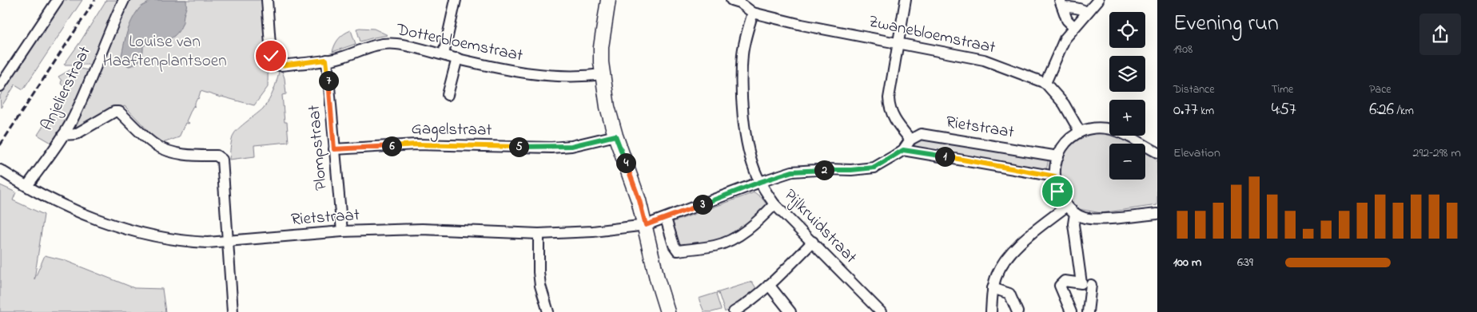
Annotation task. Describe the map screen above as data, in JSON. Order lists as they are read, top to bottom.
{
  "streets": {
    "street": [
      "Zwanebloemstraat",
      "Dotterbloemstraat",
      "Anjelierstraat",
      "Rietstraat",
      "Gagelstraat",
      "Plompstraat",
      "Pijlkruidstraat"
    ]
  },
  "crossings": [
    ["Zwanebloemstraat", "Pijlkruidstraat"],
    ["Dotterbloemstraat", "Plompstraat"],
    ["Anjelierstraat", "Rietstraat"],
    ["Rietstraat", "Plompstraat"],
    ["Rietstraat", "Pijlkruidstraat"],
    ["Gagelstraat", "Plompstraat"]
  ],
  "parks": ["Louise van Haaftenplantsoen"],
  "page": {
    "heading": ["Evening run", "19:08"],
    "map_buttons": ["+", "−"],
    "stats": [
      ["Distance", "0.77 km"],
      ["Time", "4:57"],
      ["Pace", "6:26 /km"]
    ],
    "pins": [
      "7",
      "6",
      "5",
      "1",
      "4",
      "2",
      "3"
    ],
    "chart": ["Elevation", "292–298 m"],
    "list": [
      {
        "name": "100 m",
        "note": "6:39"
      }
    ]
  }
}
